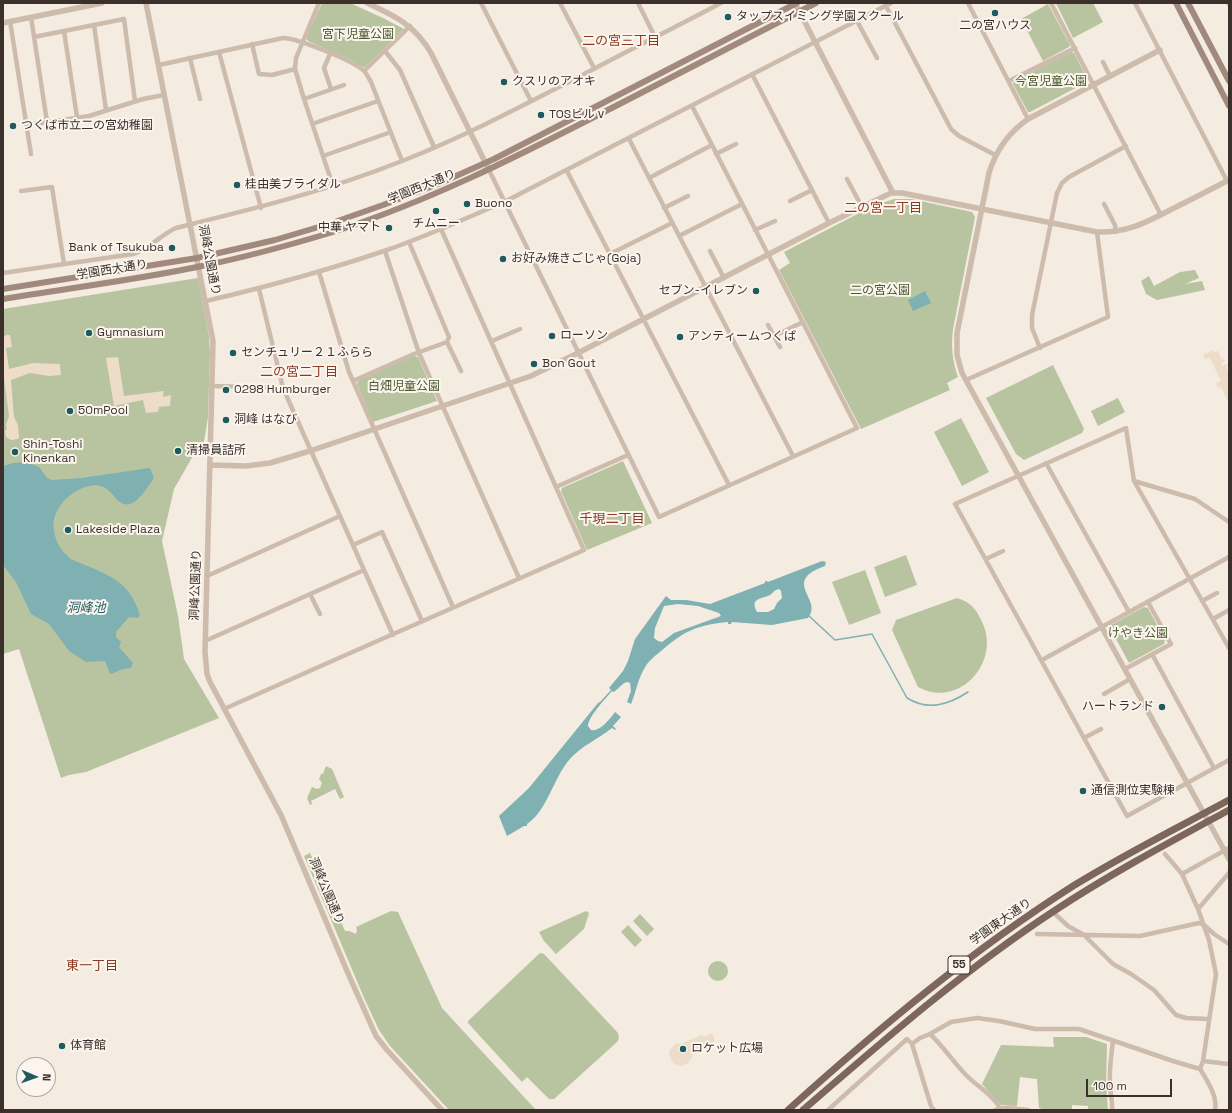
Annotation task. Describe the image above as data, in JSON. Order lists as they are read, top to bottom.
{
  "streets": {
    "main road": ["学園西大通り", "学園東大通り", "55"],
    "street": ["洞峰公園通り"]
  },
  "crossings": [
    ["学園西大通り", "洞峰公園通り"]
  ],
  "districts": [
    "二の宮三丁目",
    "二の宮一丁目",
    "二の宮二丁目",
    "千現二丁目",
    "東一丁目"
  ],
  "water": ["洞峰池"],
  "parks": [
    "宮下児童公園",
    "今宮児童公園",
    "二の宮公園",
    "白畑児童公園",
    "けやき公園"
  ],
  "places": [
    "二の宮ハウス",
    "タップスイミング学園スクール",
    "クスリのアオキ",
    "TOSビルⅴ",
    "つくば市立二の宮幼稚園",
    "桂由美ブライダル",
    "Buono",
    "チムニー",
    "中華 ヤマト",
    "Bank of Tsukuba",
    "お好み焼きごじゃ(Goja)",
    "セブン-イレブン",
    "Gymnasium",
    "ローソン",
    "アンティームつくば",
    "センチュリー２１ふらら",
    "Bon Gout",
    "0298 Humburger",
    "50mPool",
    "洞峰 はなび",
    "清掃員詰所",
    "Shin-Toshi Kinenkan",
    "Lakeside Plaza",
    "ハートランド",
    "通信測位実験棟",
    "体育館",
    "ロケット広場"
  ],
  "scale_bar": "100 m",
  "north": "right"
}
